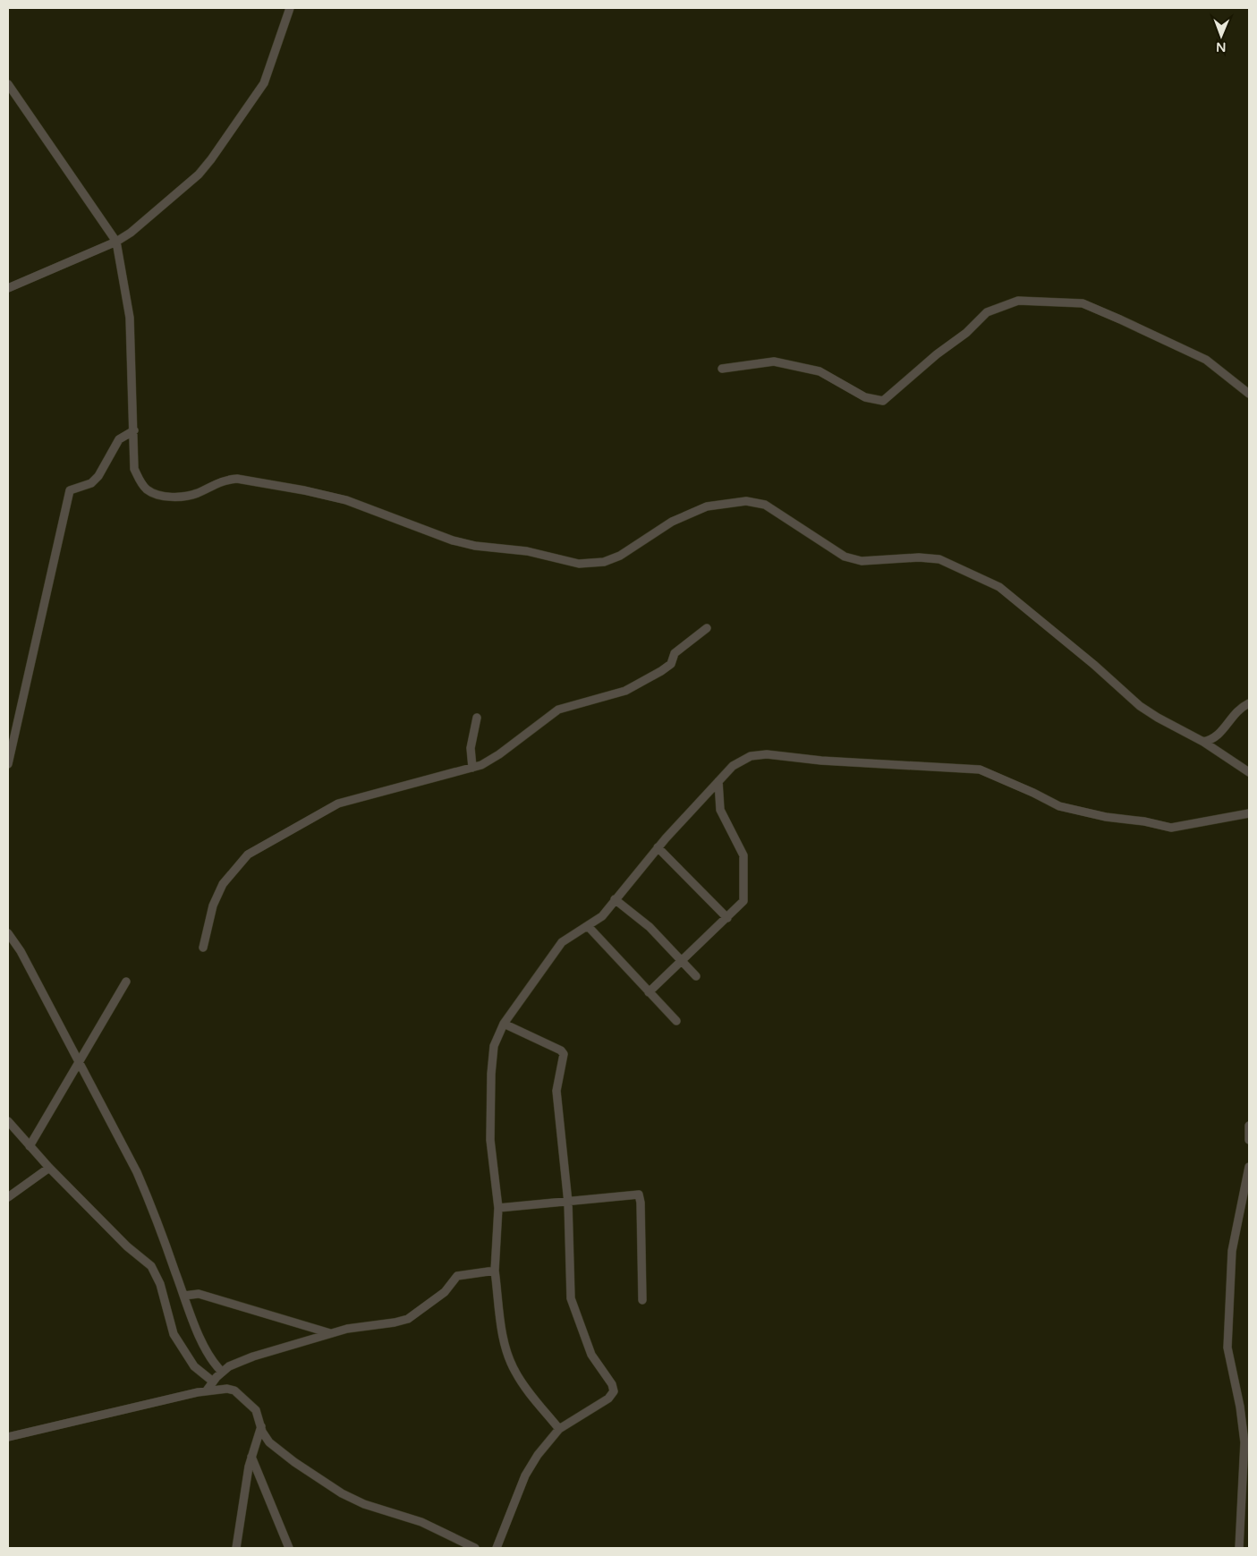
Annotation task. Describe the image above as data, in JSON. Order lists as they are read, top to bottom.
{
  "north": "bottom"
}
